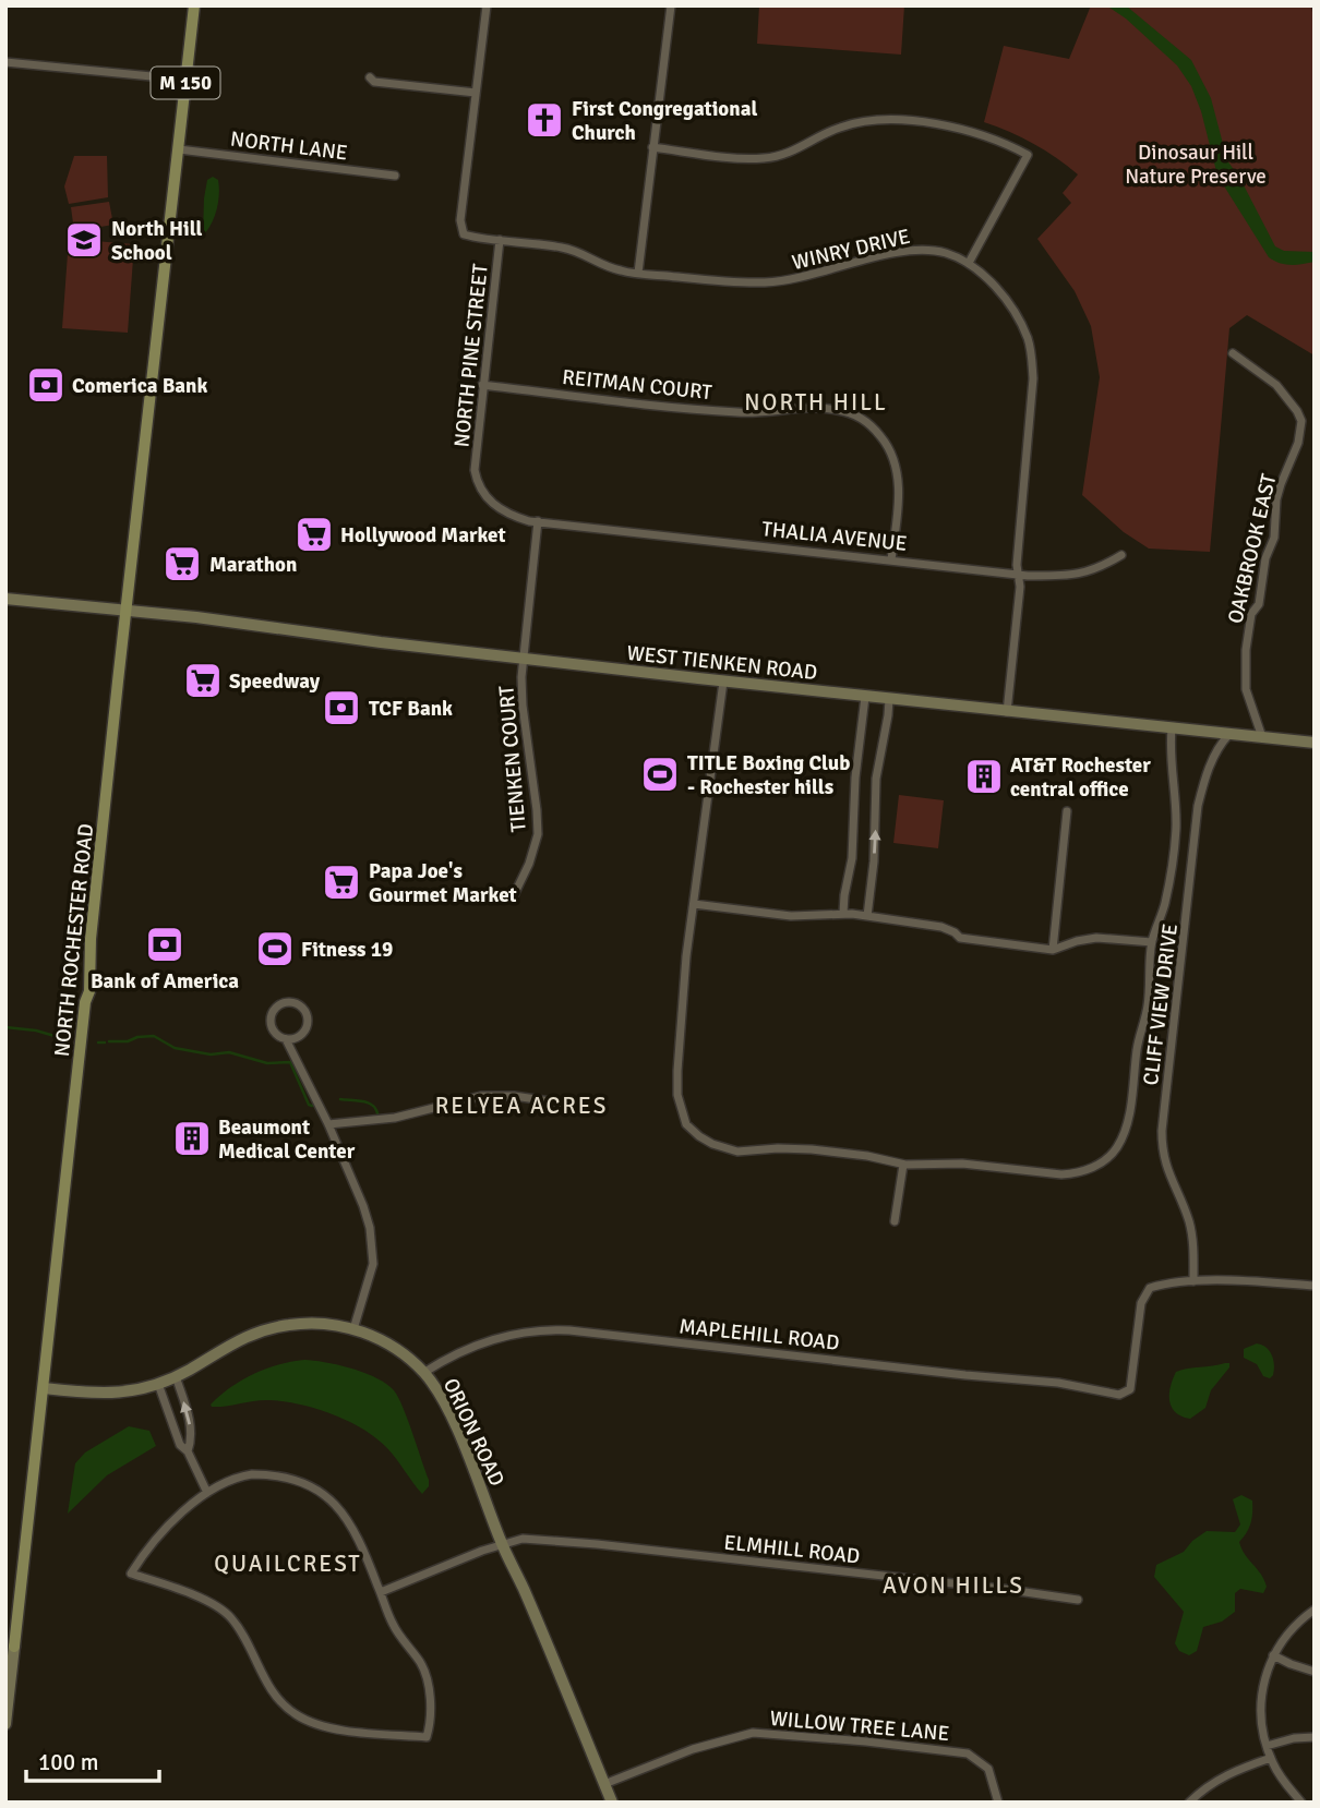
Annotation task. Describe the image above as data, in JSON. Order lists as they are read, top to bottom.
{
  "streets": {
    "main road": [
      "M 150",
      "WEST TIENKEN ROAD",
      "NORTH ROCHESTER ROAD",
      "ORION ROAD"
    ],
    "street": [
      "NORTH LANE",
      "WINRY DRIVE",
      "NORTH PINE STREET",
      "REITMAN COURT",
      "THALIA AVENUE",
      "OAKBROOK EAST",
      "TIENKEN COURT",
      "CLIFF VIEW DRIVE",
      "MAPLEHILL ROAD",
      "ELMHILL ROAD",
      "WILLOW TREE LANE"
    ]
  },
  "crossings": [
    ["M 150", "NORTH LANE"],
    ["M 150", "NORTH ROCHESTER ROAD"],
    ["NORTH LANE", "NORTH ROCHESTER ROAD"],
    ["WINRY DRIVE", "NORTH PINE STREET"],
    ["WINRY DRIVE", "THALIA AVENUE"],
    ["WINRY DRIVE", "WEST TIENKEN ROAD"],
    ["NORTH PINE STREET", "REITMAN COURT"],
    ["NORTH PINE STREET", "THALIA AVENUE"],
    ["REITMAN COURT", "THALIA AVENUE"],
    ["OAKBROOK EAST", "WEST TIENKEN ROAD"],
    ["WEST TIENKEN ROAD", "TIENKEN COURT"],
    ["WEST TIENKEN ROAD", "NORTH ROCHESTER ROAD"],
    ["WEST TIENKEN ROAD", "CLIFF VIEW DRIVE"],
    ["NORTH ROCHESTER ROAD", "ORION ROAD"],
    ["CLIFF VIEW DRIVE", "MAPLEHILL ROAD"],
    ["MAPLEHILL ROAD", "ORION ROAD"],
    ["ORION ROAD", "ELMHILL ROAD"],
    ["ORION ROAD", "WILLOW TREE LANE"]
  ],
  "districts": [
    "NORTH HILL",
    "RELYEA ACRES",
    "QUAILCREST",
    "AVON HILLS"
  ],
  "parks": ["Dinosaur Hill Nature Preserve"],
  "places": {
    "church": ["First Congregational Church"],
    "school or university": ["North Hill School"],
    "bank": ["Comerica Bank", "TCF Bank", "Bank of America"],
    "supermarket": [
      "Hollywood Market",
      "Marathon",
      "Speedway",
      "Papa Joe's Gourmet Market"
    ],
    "sports": ["TITLE Boxing Club - Rochester hills", "Fitness 19"],
    "building": ["AT&T Rochester central office", "Beaumont Medical Center"]
  },
  "scale_bar": "100 m"
}
